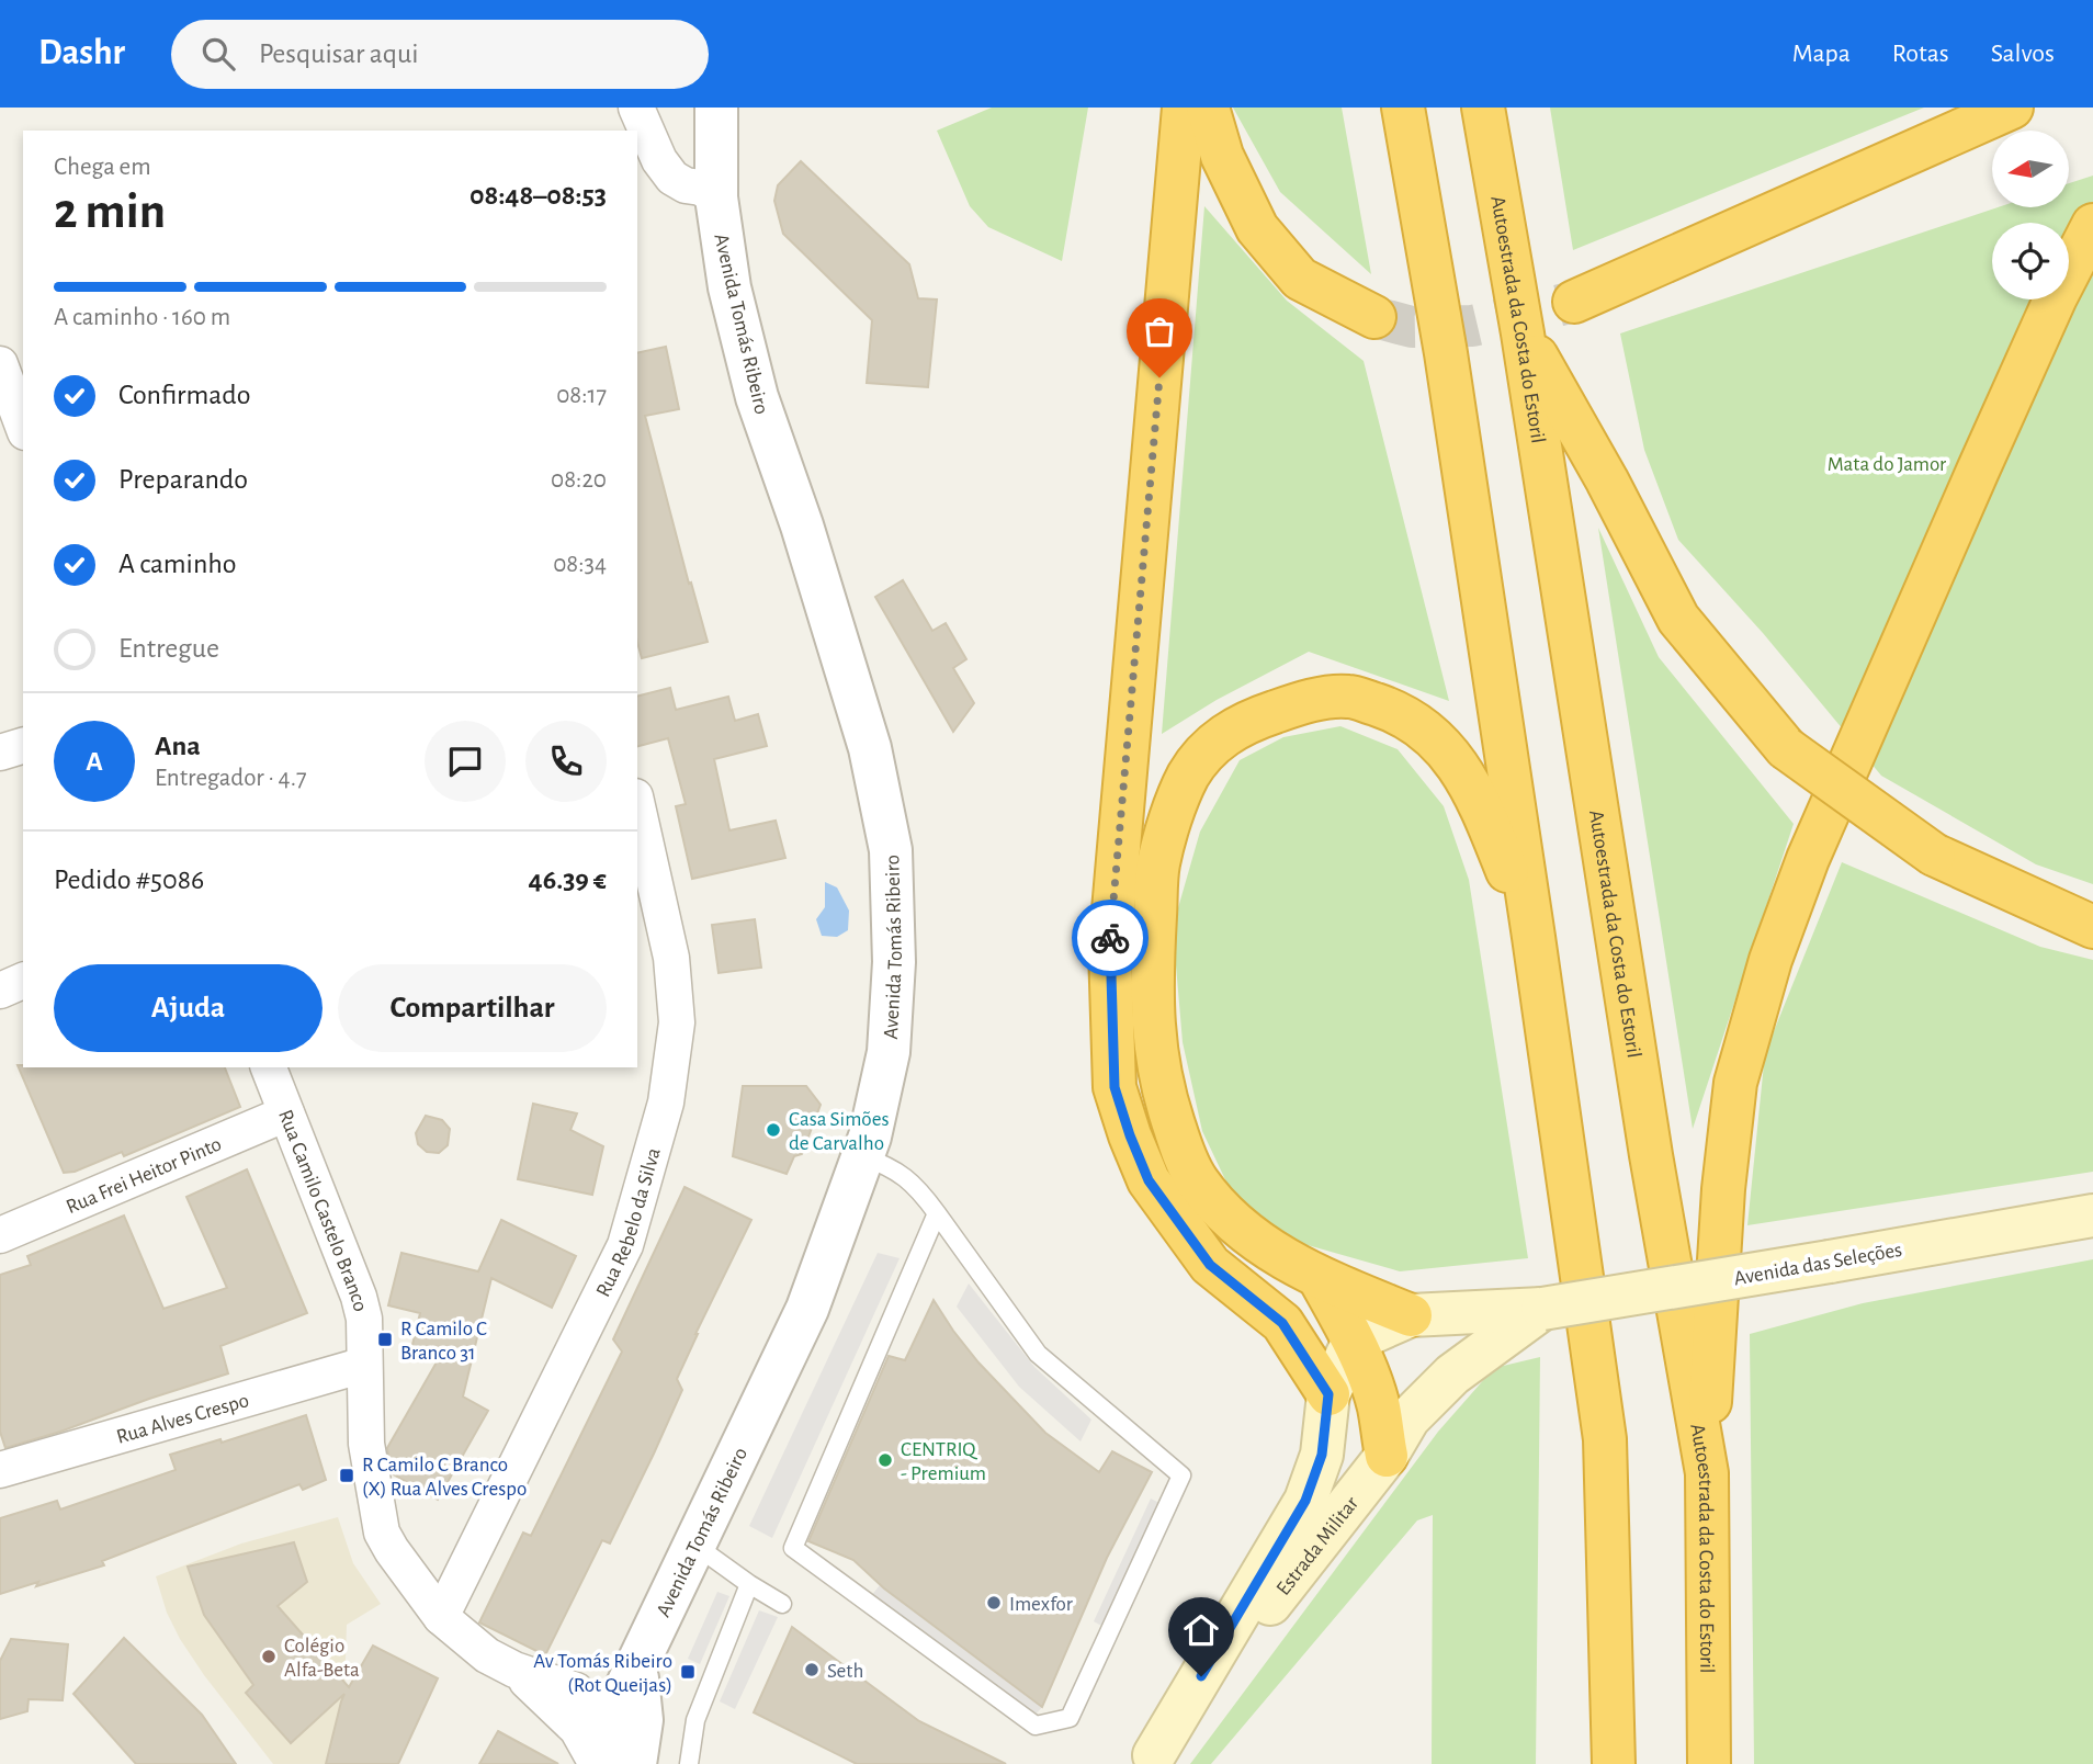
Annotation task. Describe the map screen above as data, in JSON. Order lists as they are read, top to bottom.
{
  "streets": {
    "highway": ["Autoestrada da Costa do Estoril"],
    "main road": ["Avenida das Seleções", "Estrada Militar"],
    "street": [
      "Avenida Tomás Ribeiro",
      "Rua Frei Heitor Pinto",
      "Rua Camilo Castelo Branco",
      "Rua Rebelo da Silva",
      "Rua Alves Crespo"
    ]
  },
  "crossings": [
    ["Avenida Tomás Ribeiro", "Rua Camilo Castelo Branco"],
    ["Rua Frei Heitor Pinto", "Rua Camilo Castelo Branco"],
    ["Rua Camilo Castelo Branco", "Rua Rebelo da Silva"],
    ["Rua Camilo Castelo Branco", "Rua Alves Crespo"],
    ["Avenida das Seleções", "Estrada Militar"]
  ],
  "parks": ["Mata do Jamor"],
  "places": {
    "other": [
      "Casa Simões de Carvalho",
      "CENTRIQ - Premium",
      "Imexfor",
      "Colégio Alfa-Beta",
      "Seth"
    ],
    "transit": ["R Camilo C Branco 31", "R Camilo C Branco (X) Rua Alves Crespo", "Av Tomás Ribeiro (Rot Queijas)"]
  },
  "north": "left",
  "page": {
    "header": "Dashr",
    "search": "Pesquisar aqui",
    "nav": ["Mapa", "Rotas", "Salvos"],
    "heading": ["2 min", "Chega em", "08:48–08:53"],
    "panel": [
      "Ana",
      "Entregador · 4.7",
      "Pedido #5086",
      "46.39 €"
    ],
    "bar": "A caminho · 160 m",
    "list": [
      ["Confirmado", "08:17"],
      ["Preparando", "08:20"],
      ["A caminho", "08:34"],
      "Entregue"
    ],
    "round": "A",
    "buttons": ["Ajuda", "Compartilhar"]
  }
}
